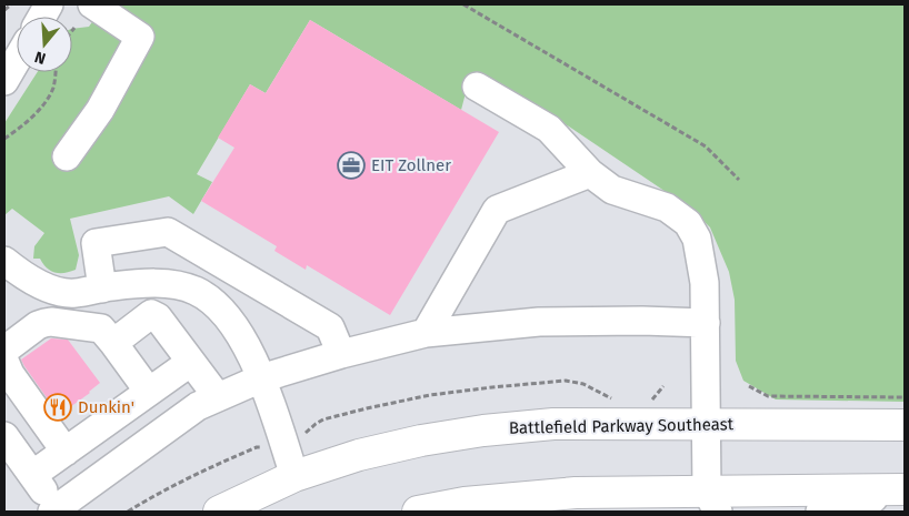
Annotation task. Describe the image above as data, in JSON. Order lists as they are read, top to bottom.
{
  "streets": {
    "main road": ["Battlefield Parkway Southeast"]
  },
  "places": {
    "office": ["EIT Zollner"],
    "restaurant": ["Dunkin'"]
  },
  "north": "bottom"
}
